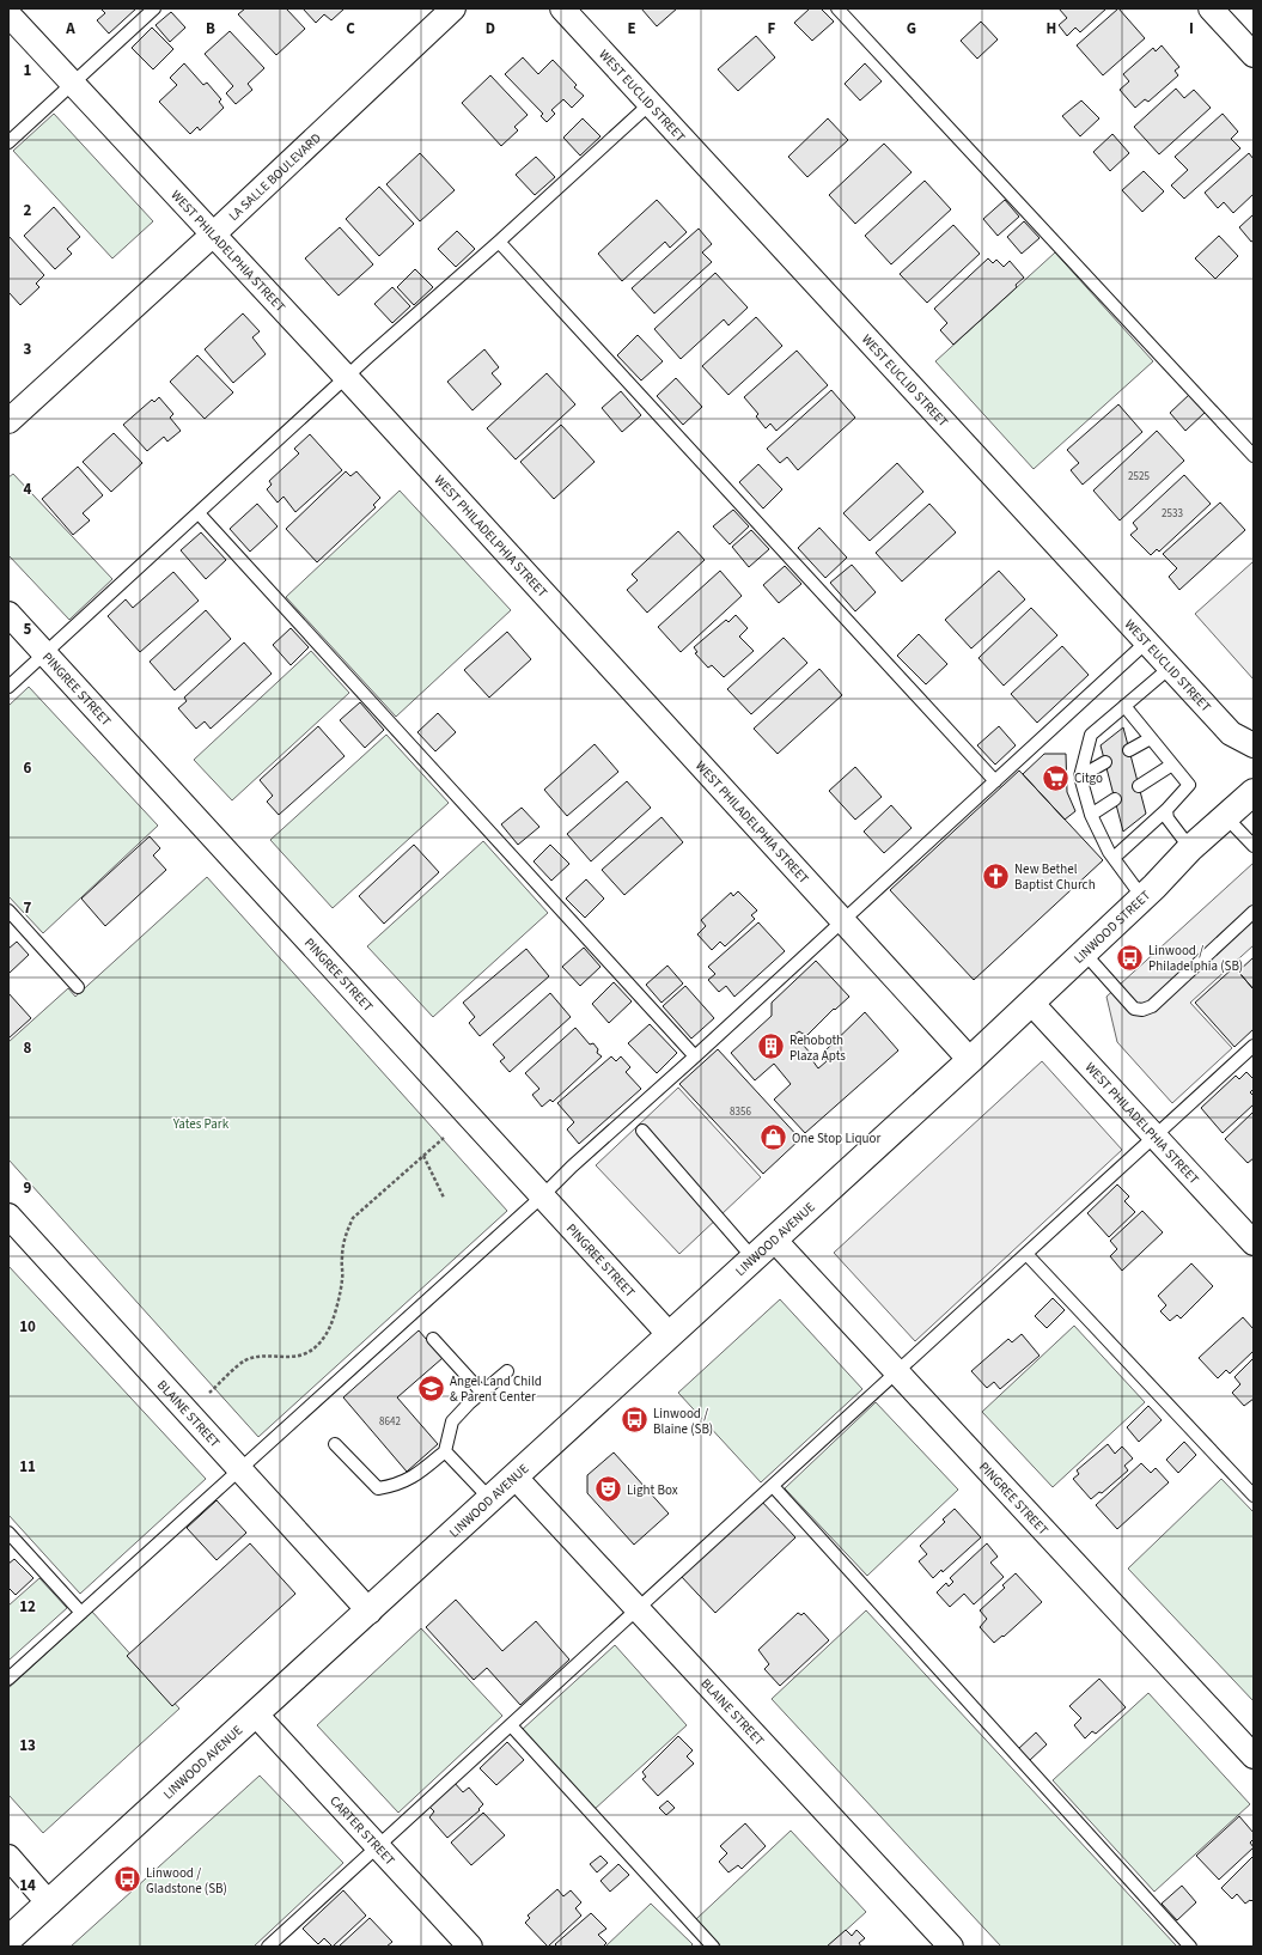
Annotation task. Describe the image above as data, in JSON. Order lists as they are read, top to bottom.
{
  "streets": {
    "street": [
      "WEST EUCLID STREET",
      "LA SALLE BOULEVARD",
      "WEST PHILADELPHIA STREET",
      "PINGREE STREET",
      "LINWOOD STREET",
      "LINWOOD AVENUE",
      "BLAINE STREET",
      "CARTER STREET"
    ]
  },
  "crossings": [
    ["LA SALLE BOULEVARD", "WEST PHILADELPHIA STREET"],
    ["WEST PHILADELPHIA STREET", "LINWOOD STREET"],
    ["WEST PHILADELPHIA STREET", "LINWOOD AVENUE"],
    ["PINGREE STREET", "LINWOOD AVENUE"],
    ["LINWOOD STREET", "LINWOOD AVENUE"],
    ["LINWOOD AVENUE", "BLAINE STREET"],
    ["LINWOOD AVENUE", "CARTER STREET"]
  ],
  "parks": ["Yates Park"],
  "places": {
    "supermarket": ["Citgo"],
    "church": ["New Bethel Baptist Church"],
    "bus stop": ["Linwood / Philadelphia (SB)", "Linwood / Blaine (SB)", "Linwood / Gladstone (SB)"],
    "building": ["Rehoboth Plaza Apts"],
    "shop": ["One Stop Liquor"],
    "school or university": ["Angel Land Child & Parent Center"],
    "theatre": ["Light Box"]
  },
  "house_numbers": [
    "2525",
    "2533",
    "8356",
    "8642"
  ],
  "grid": {
    "columns": [
      "A",
      "B",
      "C",
      "D",
      "E",
      "F",
      "G",
      "H",
      "I"
    ],
    "rows": [
      "1",
      "2",
      "3",
      "4",
      "5",
      "6",
      "7",
      "8",
      "9",
      "10",
      "11",
      "12",
      "13",
      "14"
    ]
  }
}
